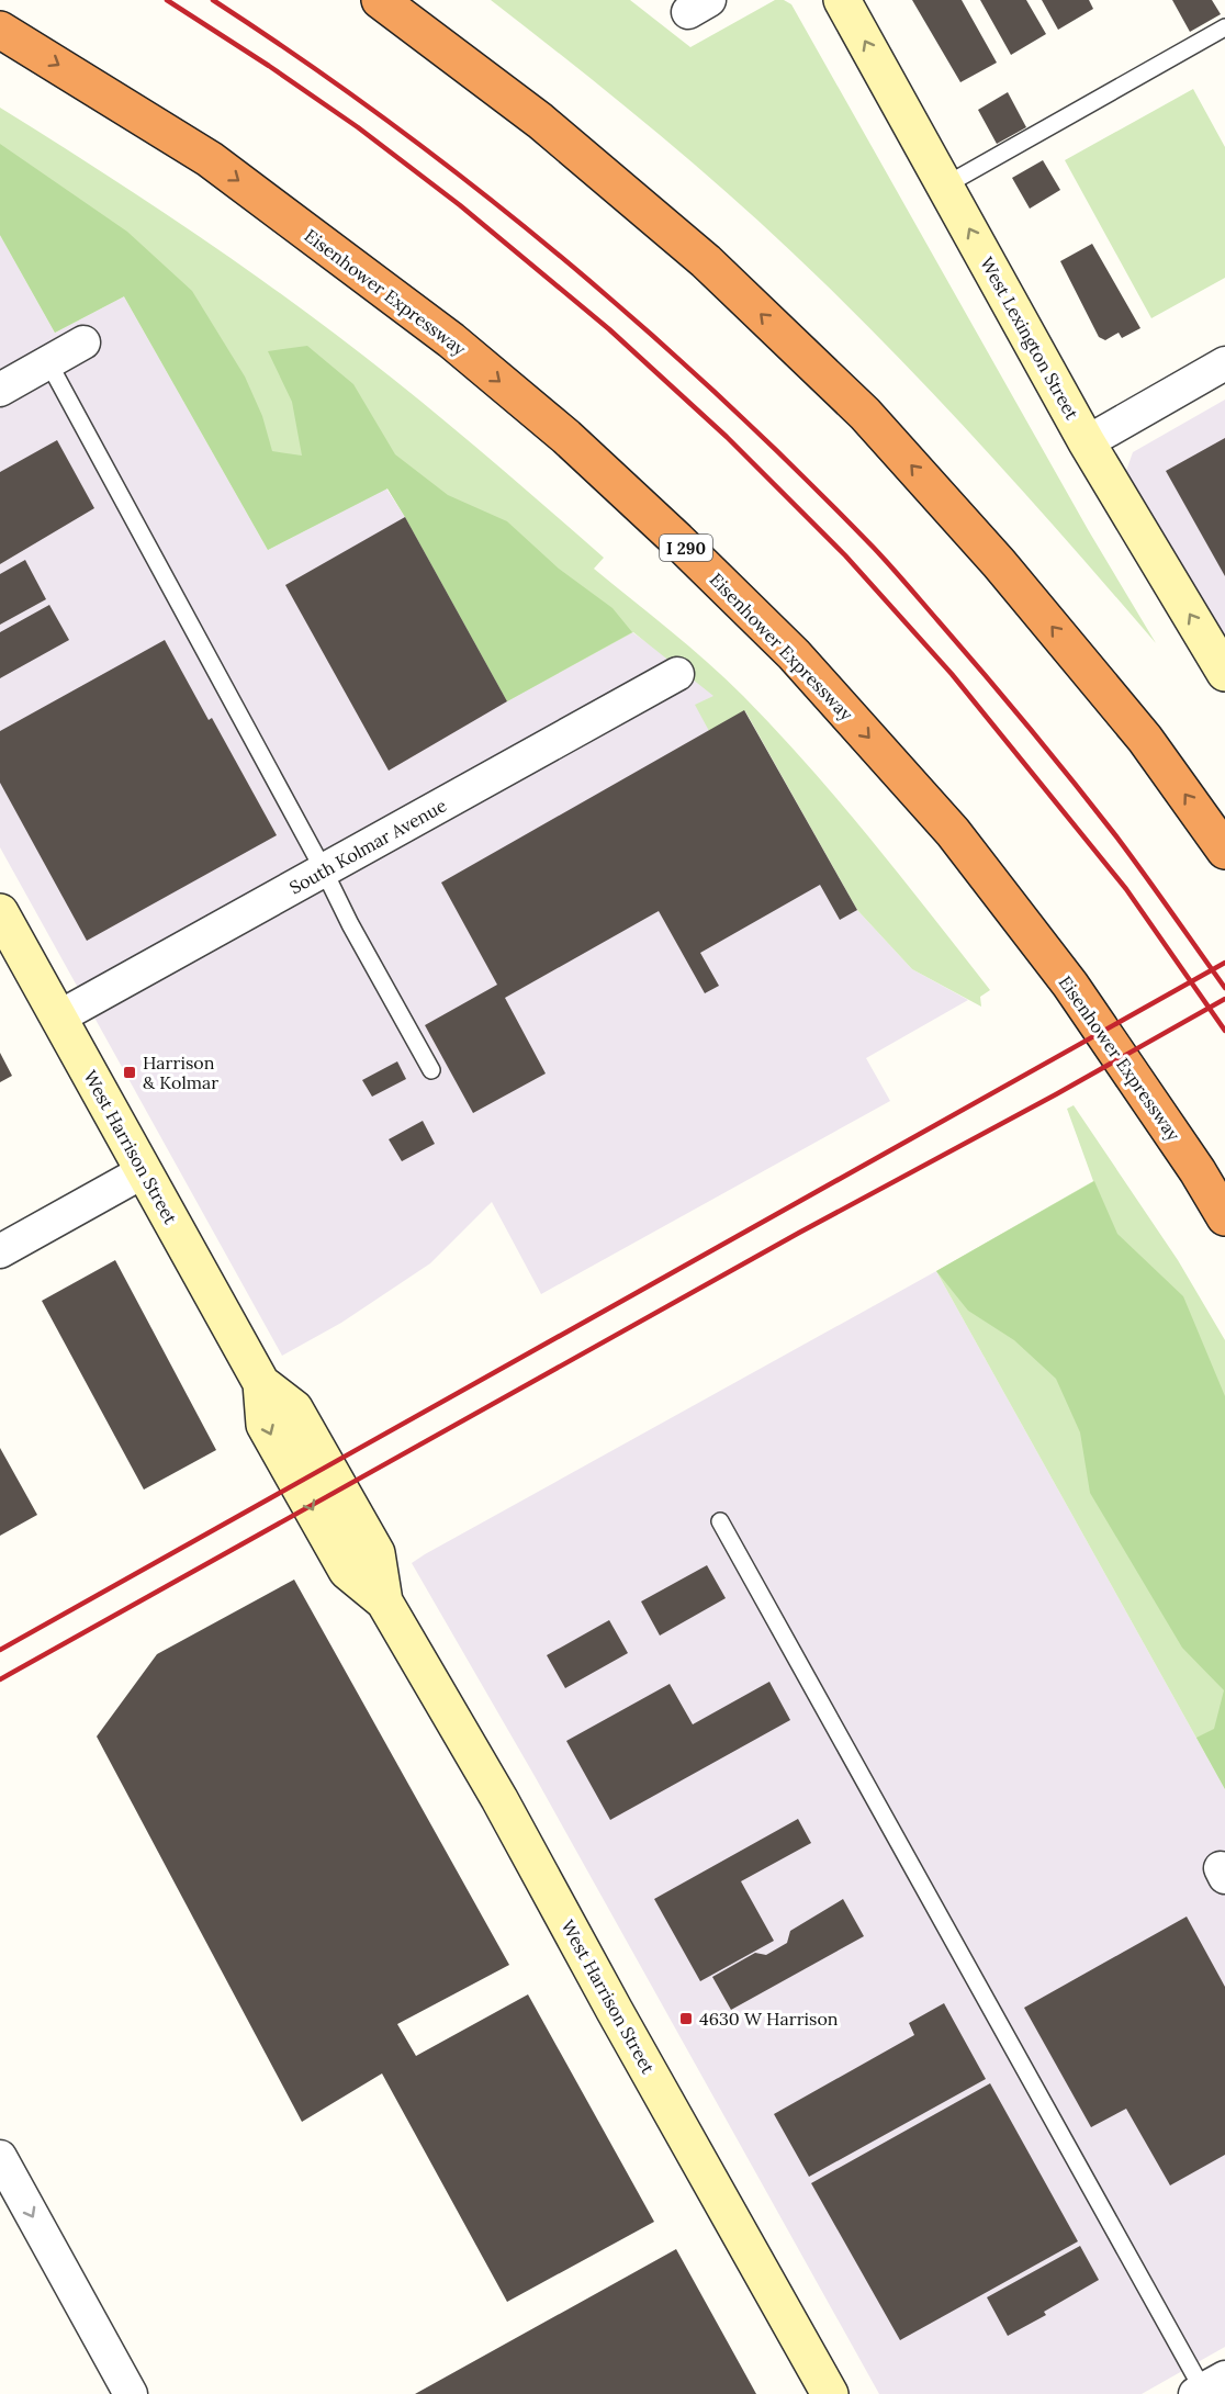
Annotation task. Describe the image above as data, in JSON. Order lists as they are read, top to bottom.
{
  "streets": {
    "highway": ["Eisenhower Expressway", "I 290"],
    "street": ["West Lexington Street", "South Kolmar Avenue", "West Harrison Street"]
  },
  "crossings": [
    ["South Kolmar Avenue", "West Harrison Street"]
  ],
  "one_way": ["West Lexington Street"],
  "places": {
    "transit": ["Harrison & Kolmar", "4630 W Harrison"]
  }
}
